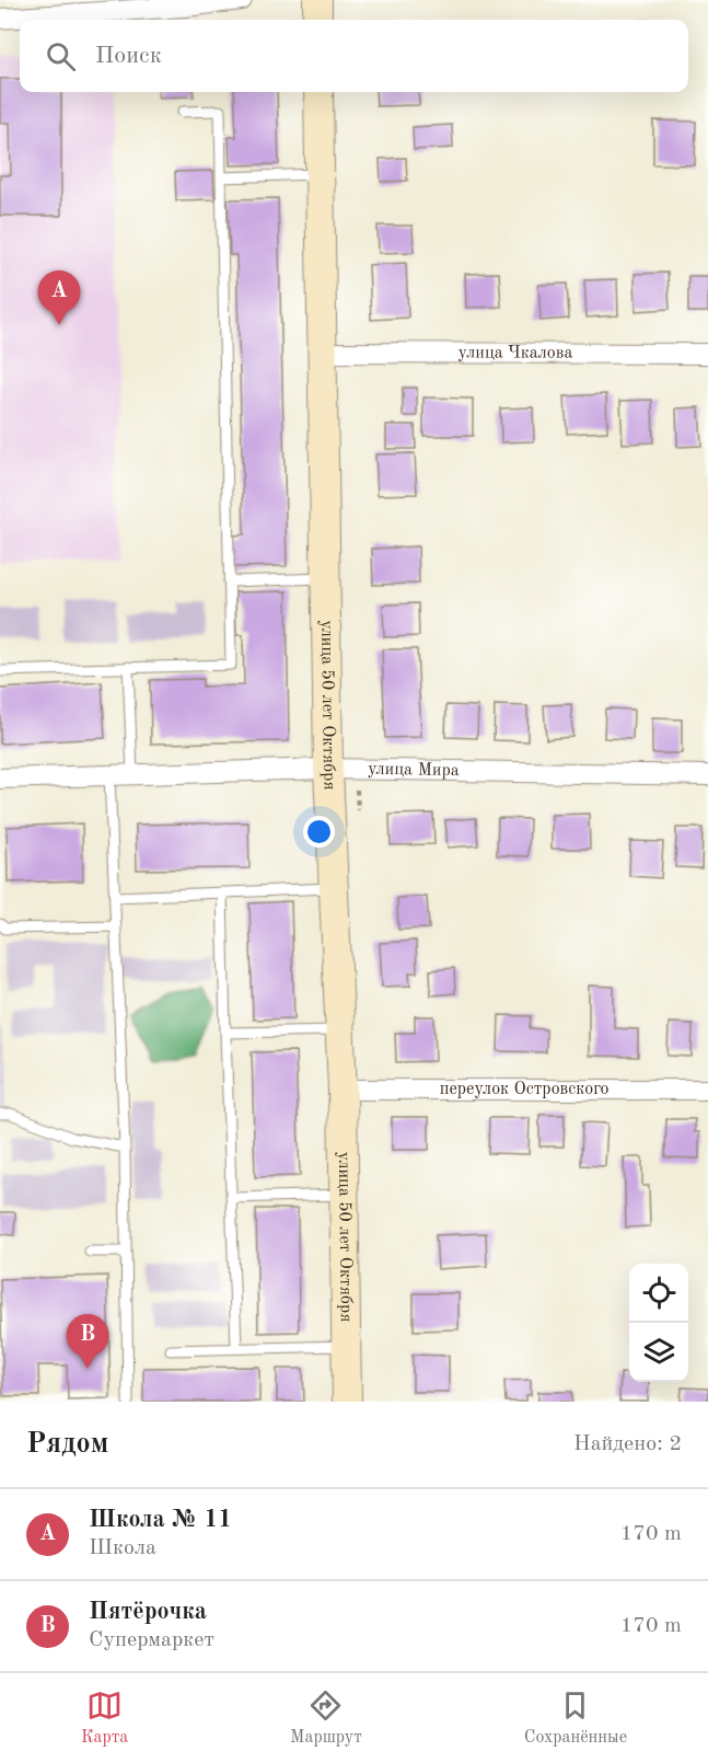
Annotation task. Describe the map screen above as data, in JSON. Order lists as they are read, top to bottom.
{
  "streets": {
    "main road": ["улица 50 лет Октября"],
    "street": ["улица Чкалова", "улица Мира", "переулок Островского"]
  },
  "crossings": [
    ["улица Чкалова", "улица 50 лет Октября"],
    ["улица 50 лет Октября", "улица Мира"],
    ["улица 50 лет Октября", "переулок Островского"]
  ],
  "page": {
    "search": "Поиск",
    "pins": ["A", "B"],
    "heading": ["Рядом", "Найдено: 2"],
    "list": [
      {
        "mark": "A",
        "name": "Школа № 11",
        "note": "Школа",
        "value": "170 m"
      },
      {
        "mark": "B",
        "name": "Пятёрочка",
        "note": "Супермаркет",
        "value": "170 m"
      }
    ],
    "nav": ["Карта", "Маршрут", "Сохранённые"]
  }
}
